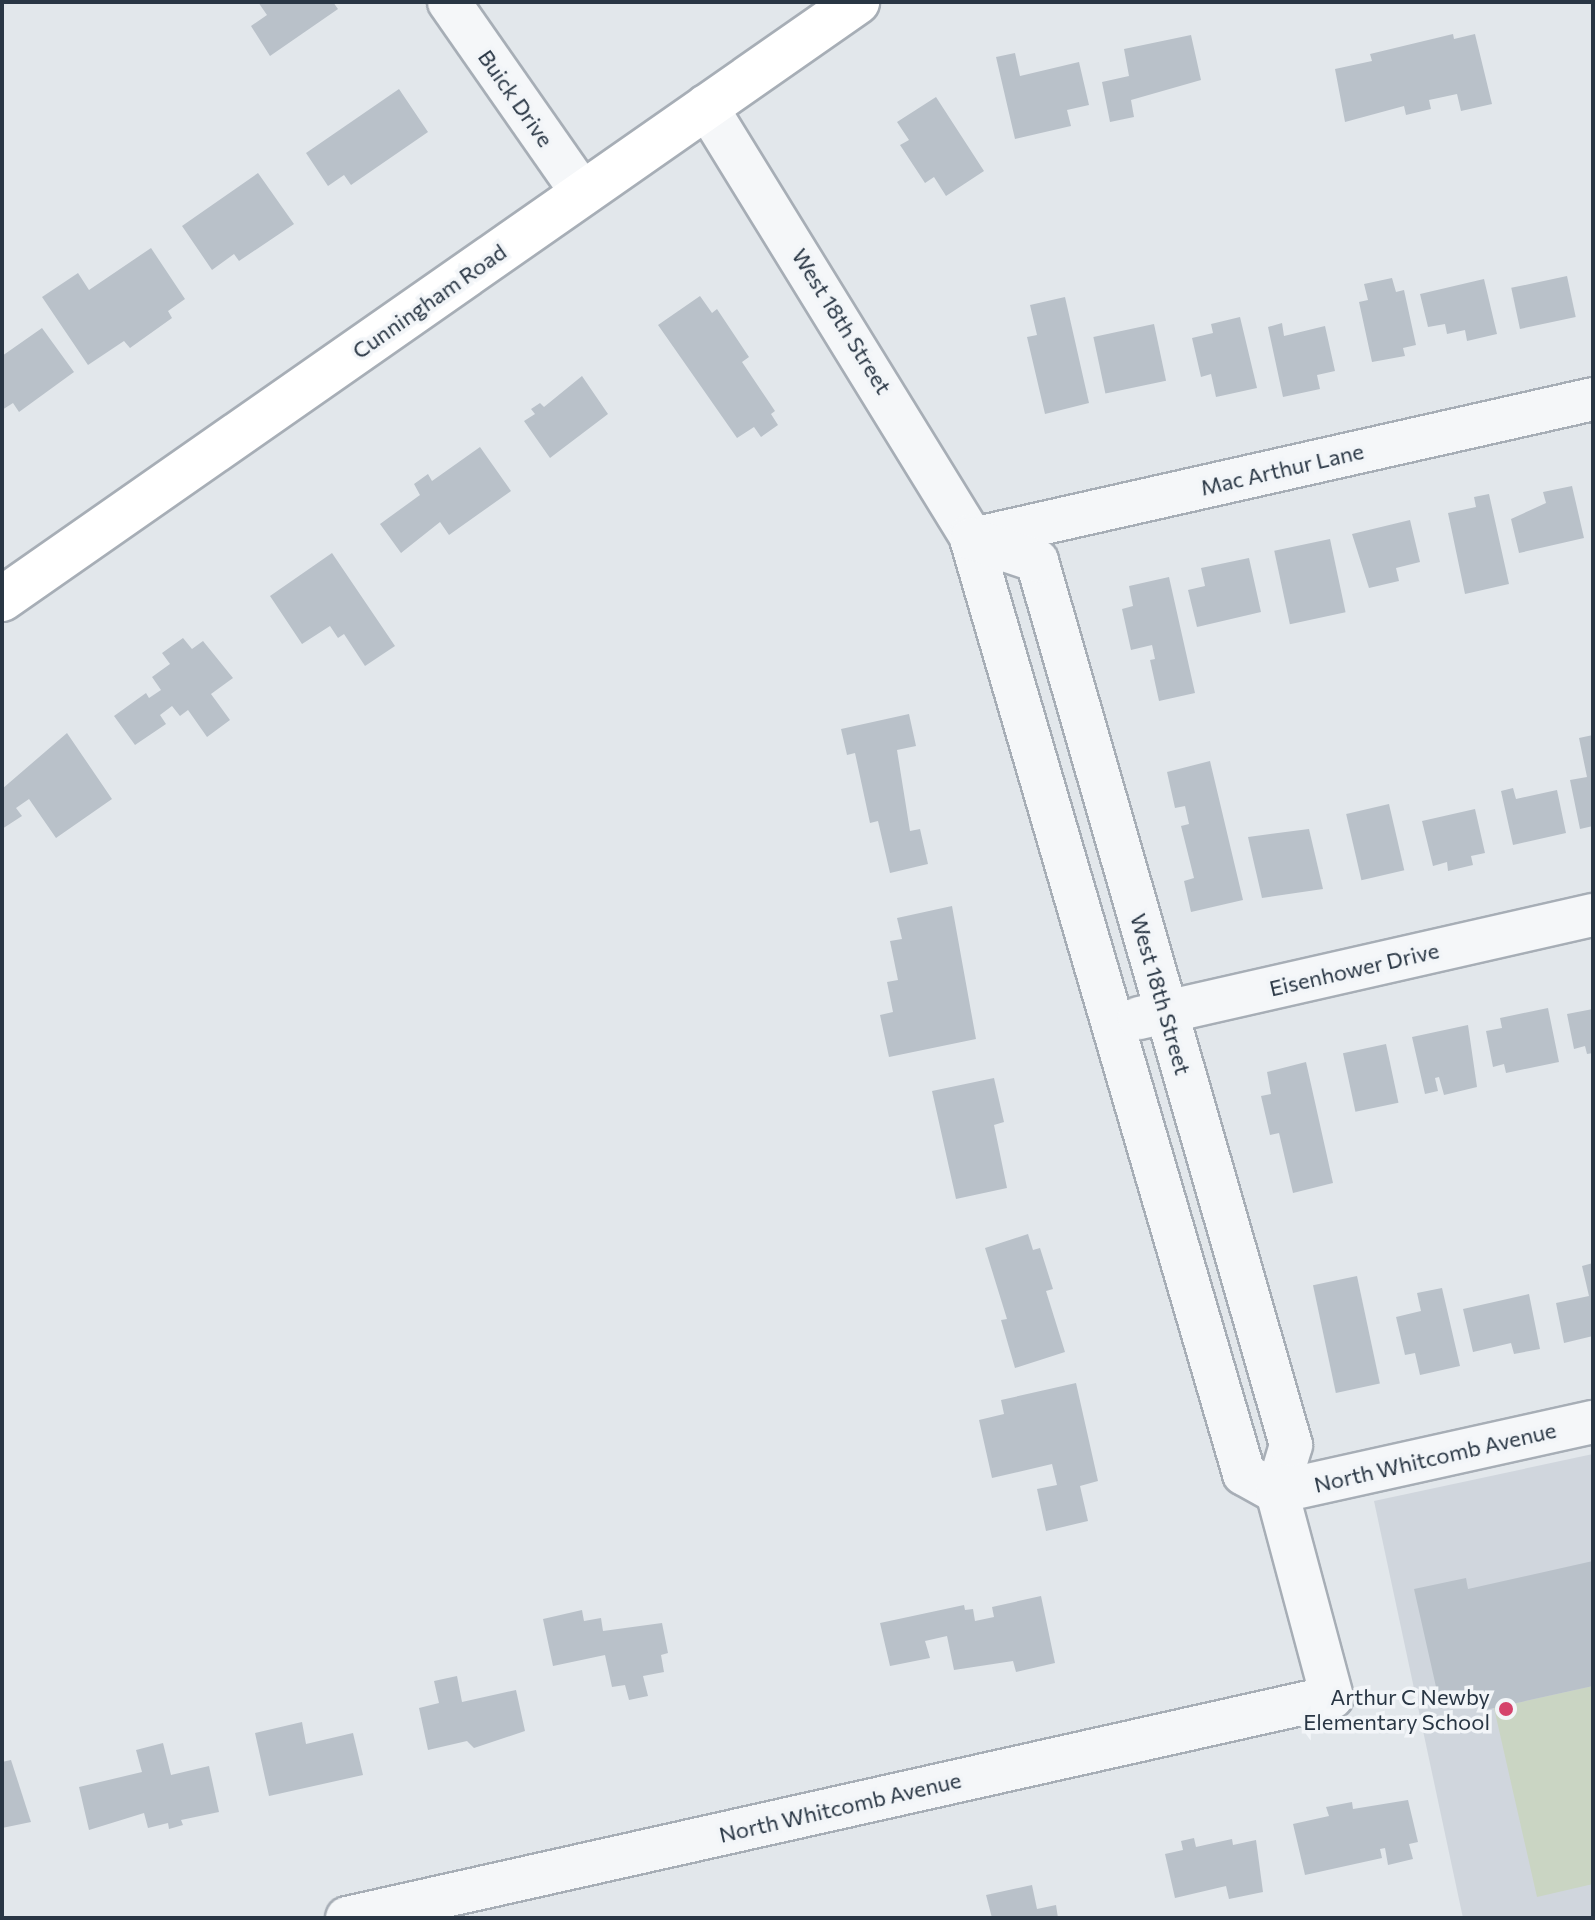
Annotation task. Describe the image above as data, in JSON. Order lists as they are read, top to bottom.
{
  "streets": {
    "street": [
      "Buick Drive",
      "Cunningham Road",
      "West 18th Street",
      "Mac Arthur Lane",
      "Eisenhower Drive",
      "North Whitcomb Avenue"
    ]
  },
  "crossings": [
    ["Buick Drive", "Cunningham Road"],
    ["Cunningham Road", "West 18th Street"],
    ["West 18th Street", "Mac Arthur Lane"],
    ["West 18th Street", "Eisenhower Drive"],
    ["West 18th Street", "North Whitcomb Avenue"]
  ],
  "places": ["Arthur C Newby Elementary School"]
}
